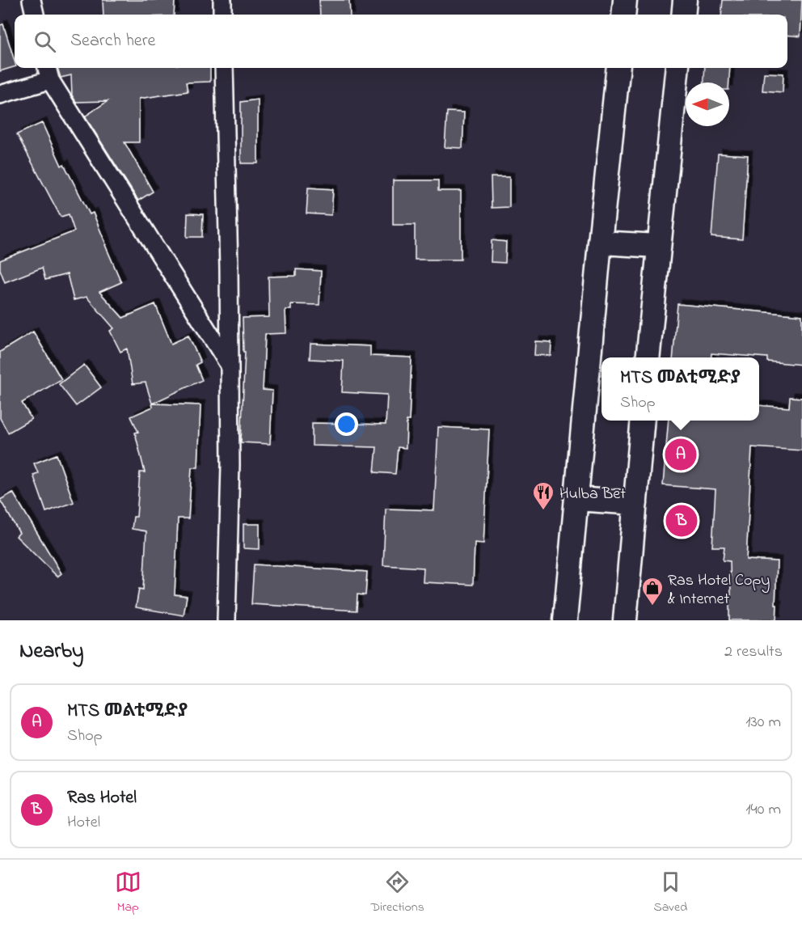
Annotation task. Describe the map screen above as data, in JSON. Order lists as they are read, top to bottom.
{
  "places": {
    "restaurant": ["Hulba Bet"],
    "shop": ["Ras Hotel Copy & Internet"]
  },
  "north": "left",
  "page": {
    "search": "Search here",
    "popup": ["MTS መልቲሚድያ", "Shop"],
    "pins": ["A", "B"],
    "heading": ["Nearby", "2 results"],
    "list": [
      {
        "mark": "A",
        "name": "MTS መልቲሚድያ",
        "note": "Shop",
        "value": "130 m"
      },
      {
        "mark": "B",
        "name": "Ras Hotel",
        "note": "Hotel",
        "value": "140 m"
      }
    ],
    "nav": ["Map", "Directions", "Saved"]
  }
}
